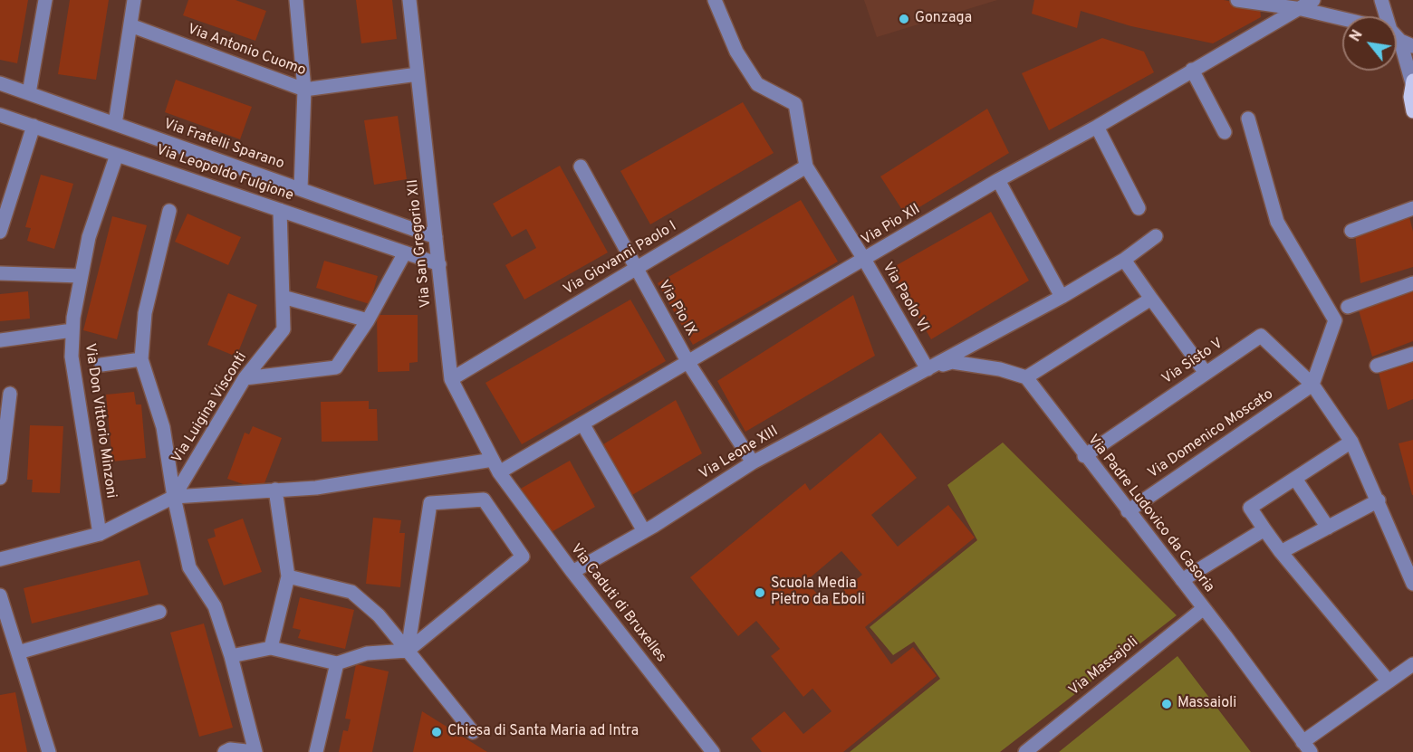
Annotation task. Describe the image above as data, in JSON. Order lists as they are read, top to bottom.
{
  "streets": {
    "street": [
      "Via Antonio Cuomo",
      "Via Fratelli Sparano",
      "Via Leopoldo Fulgione",
      "Via Pio XII",
      "Via San Gregorio XII",
      "Via Giovanni Paolo I",
      "Via Paolo VI",
      "Via Pio IX",
      "Via Sisto V",
      "Via Luigina Visconti",
      "Via Don Vittorio Minzoni",
      "Via Domenico Moscato",
      "Via Leone XIII",
      "Via Padre Ludovico da Casoria",
      "Via Caduti di Bruxelles",
      "Via Massajoli"
    ]
  },
  "crossings": [
    ["Via Antonio Cuomo", "Via San Gregorio XII"],
    ["Via Fratelli Sparano", "Via San Gregorio XII"],
    ["Via Leopoldo Fulgione", "Via San Gregorio XII"],
    ["Via Leopoldo Fulgione", "Via Luigina Visconti"],
    ["Via Leopoldo Fulgione", "Via Don Vittorio Minzoni"],
    ["Via Pio XII", "Via San Gregorio XII"],
    ["Via Pio XII", "Via Paolo VI"],
    ["Via Pio XII", "Via Pio IX"],
    ["Via Pio XII", "Via Caduti di Bruxelles"],
    ["Via San Gregorio XII", "Via Giovanni Paolo I"],
    ["Via San Gregorio XII", "Via Caduti di Bruxelles"],
    ["Via Giovanni Paolo I", "Via Paolo VI"],
    ["Via Giovanni Paolo I", "Via Pio IX"],
    ["Via Paolo VI", "Via Leone XIII"],
    ["Via Pio IX", "Via Leone XIII"],
    ["Via Sisto V", "Via Domenico Moscato"],
    ["Via Sisto V", "Via Padre Ludovico da Casoria"],
    ["Via Domenico Moscato", "Via Padre Ludovico da Casoria"],
    ["Via Leone XIII", "Via Caduti di Bruxelles"],
    ["Via Padre Ludovico da Casoria", "Via Massajoli"]
  ],
  "places": [
    "Gonzaga",
    "Scuola Media Pietro da Eboli",
    "Massaioli",
    "Chiesa di Santa Maria ad Intra"
  ],
  "north": "top left"
}
